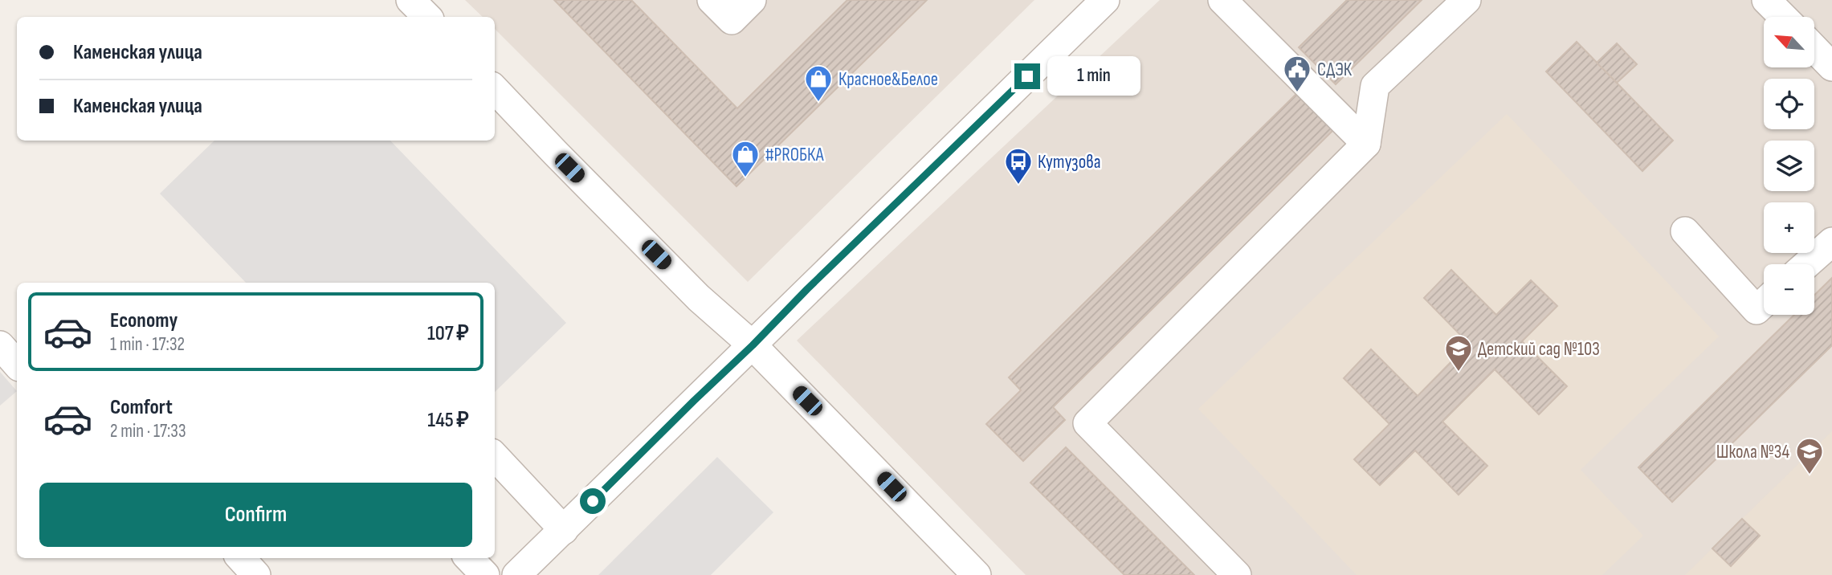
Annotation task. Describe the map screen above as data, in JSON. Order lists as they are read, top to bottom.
{
  "places": {
    "public building": ["СДЭК"],
    "shop": ["Красное&Белое", "#PROБКА"],
    "bus stop": ["Кутузова"],
    "school or university": ["Детский сад №103", "Школа №34"]
  },
  "north": "top left",
  "page": {
    "map_buttons": ["+", "−"],
    "banner": ["Каменская улица", "Каменская улица"],
    "bubble": "1 min",
    "list": [
      {
        "name": "Economy",
        "note": "1 min · 17:32",
        "value": "107 ₽"
      },
      {
        "name": "Comfort",
        "note": "2 min · 17:33",
        "value": "145 ₽"
      }
    ],
    "buttons": "Confirm"
  }
}
